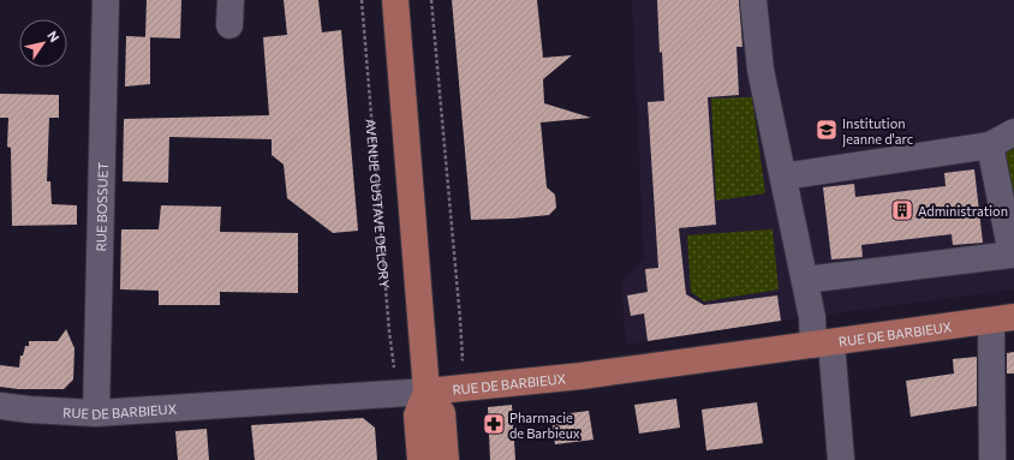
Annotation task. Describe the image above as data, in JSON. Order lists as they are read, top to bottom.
{
  "streets": {
    "main road": ["RUE DE BARBIEUX"],
    "street": ["RUE BOSSUET"],
    "path": ["AVENUE GUSTAVE DELORY"]
  },
  "crossings": [
    ["AVENUE GUSTAVE DELORY", "RUE DE BARBIEUX"],
    ["RUE BOSSUET", "RUE DE BARBIEUX"]
  ],
  "places": {
    "school or university": ["Institution Jeanne d'arc"],
    "building": ["Administration"],
    "pharmacy": ["Pharmacie de Barbieux"]
  },
  "north": "top right"
}
